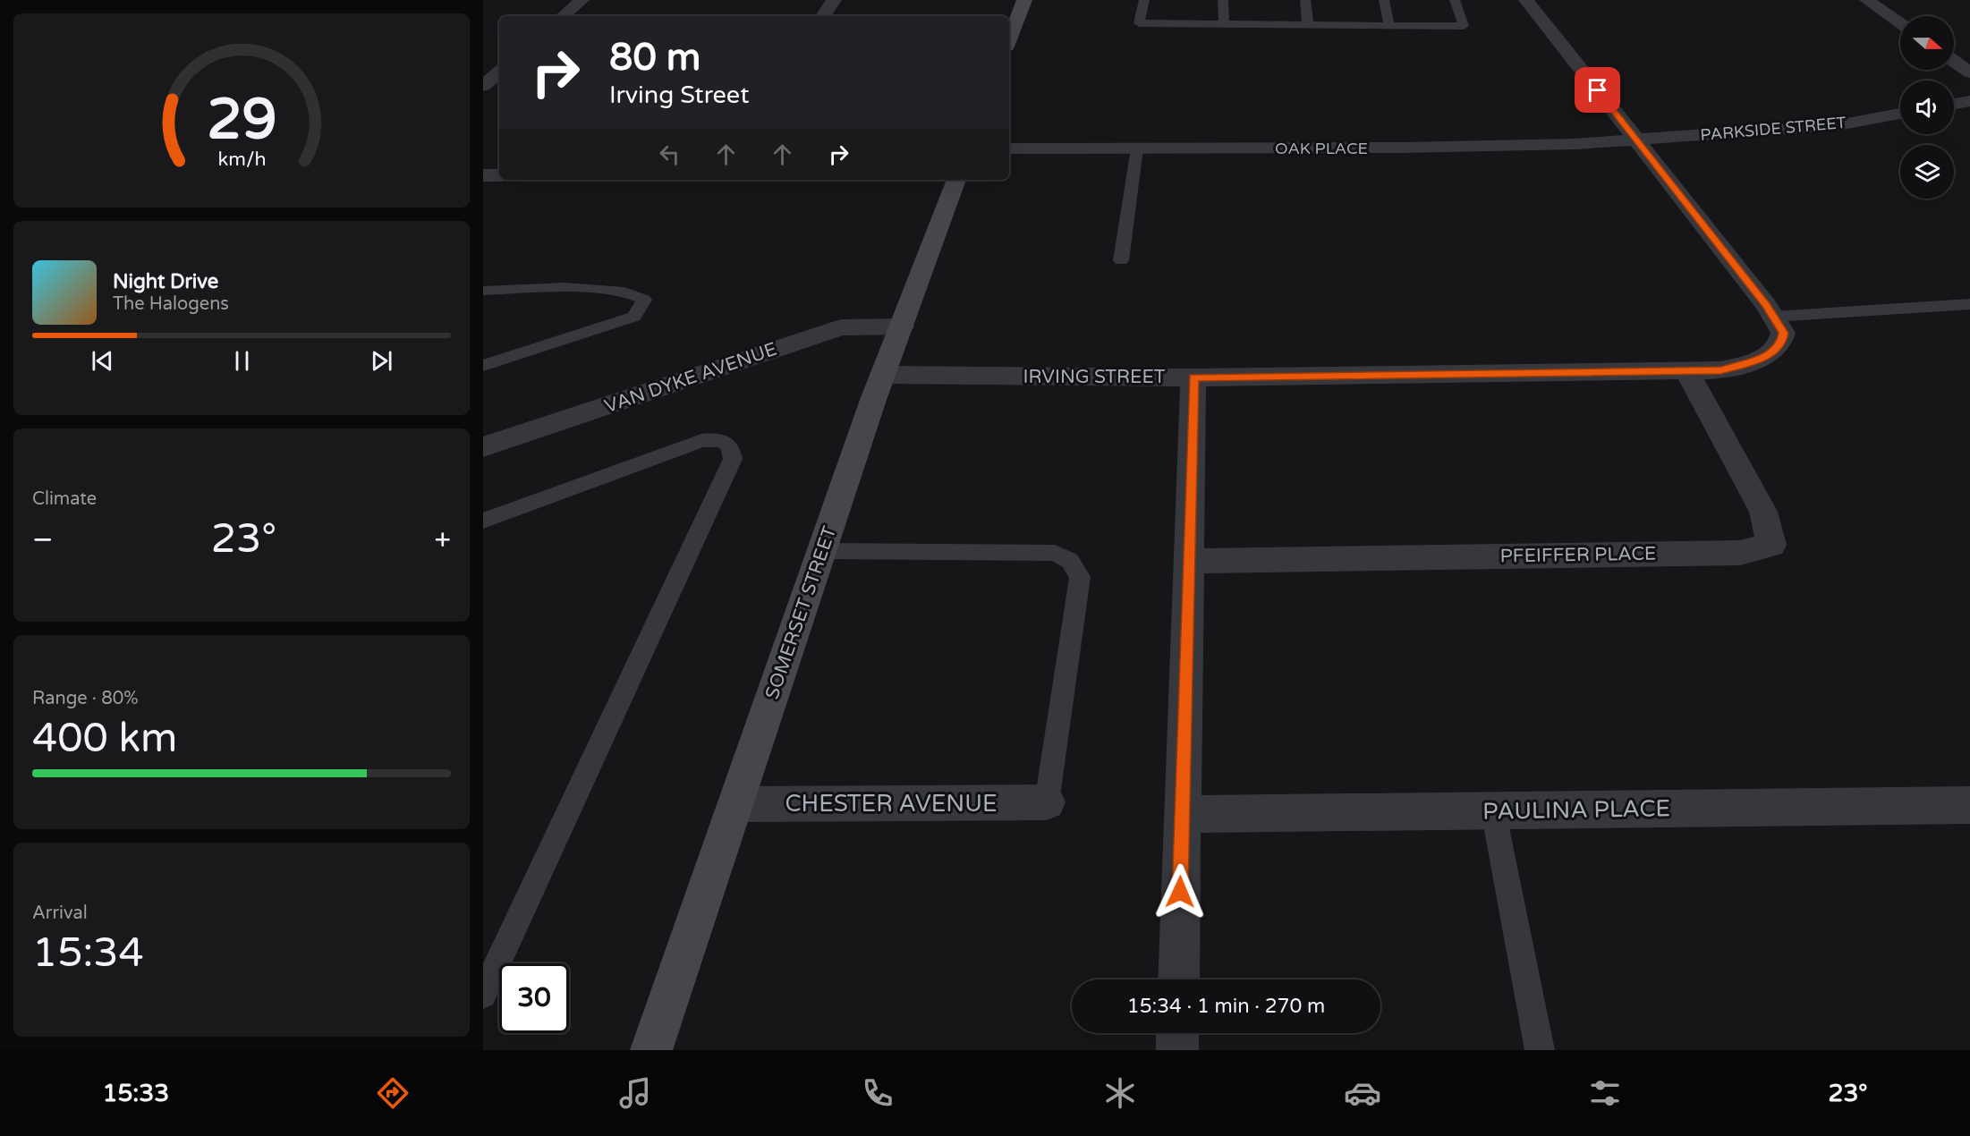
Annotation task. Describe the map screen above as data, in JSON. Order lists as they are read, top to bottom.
{
  "streets": {
    "main road": ["SOMERSET STREET"],
    "street": [
      "PARKSIDE STREET",
      "OAK PLACE",
      "IRVING STREET",
      "VAN DYKE AVENUE",
      "PFEIFFER PLACE",
      "CHESTER AVENUE",
      "PAULINA PLACE"
    ]
  },
  "crossings": [
    ["PARKSIDE STREET", "OAK PLACE"],
    ["IRVING STREET", "PFEIFFER PLACE"],
    ["IRVING STREET", "SOMERSET STREET"],
    ["VAN DYKE AVENUE", "SOMERSET STREET"],
    ["SOMERSET STREET", "CHESTER AVENUE"]
  ],
  "north": "right",
  "page": {
    "turn": ["80 m", "Irving Street"],
    "song": ["Night Drive", "The Halogens"],
    "tile": [
      "Climate",
      ["Range · 80%", "400 km"],
      ["Arrival", "15:34"]
    ],
    "heat": ["−", "23°", "+"],
    "limit": "30",
    "trip": "15:34 · 1 min · 270 m",
    "tabs": ["15:33", "23°"],
    "gauge": ["29", "km/h"]
  }
}
